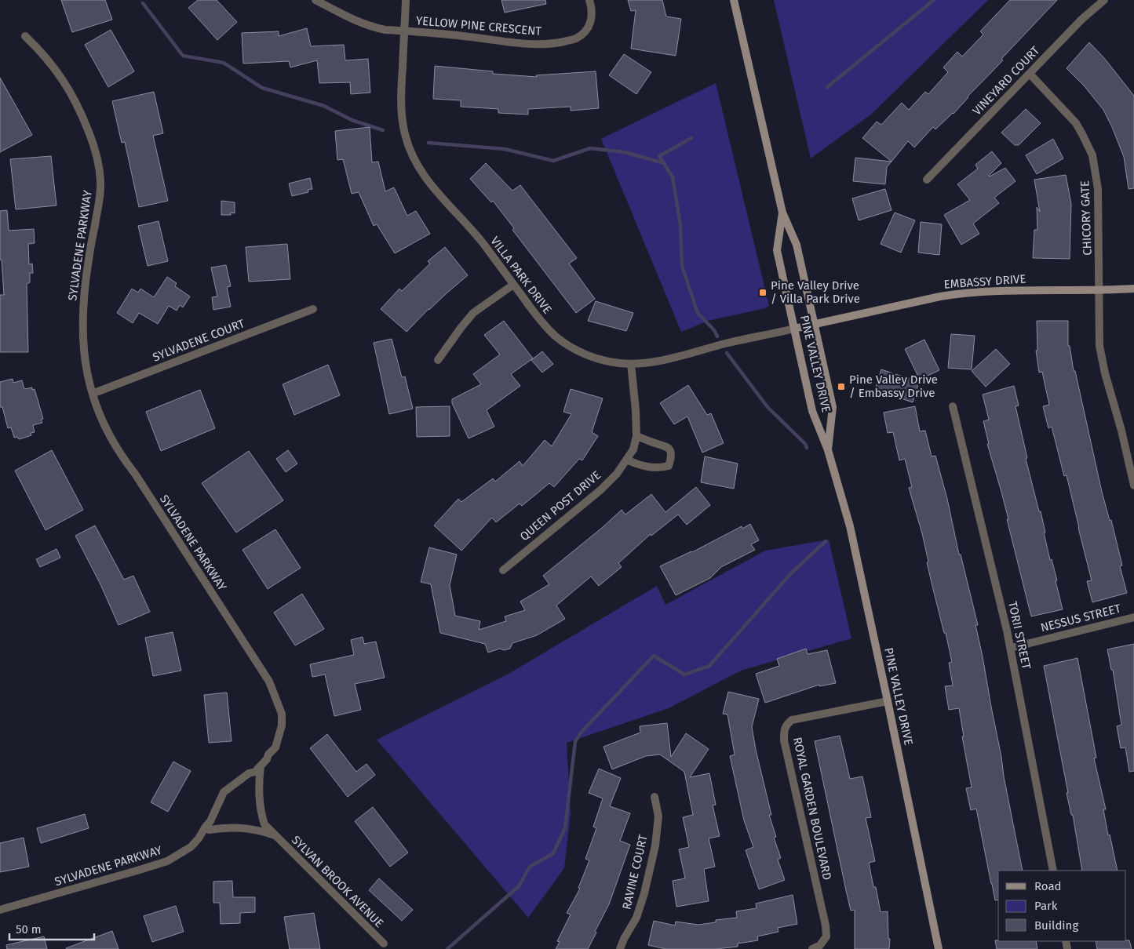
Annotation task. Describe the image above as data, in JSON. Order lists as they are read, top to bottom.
{
  "streets": {
    "main road": ["EMBASSY DRIVE", "PINE VALLEY DRIVE"],
    "street": [
      "YELLOW PINE CRESCENT",
      "VINEYARD COURT",
      "CHICORY GATE",
      "SYLVADENE PARKWAY",
      "VILLA PARK DRIVE",
      "SYLVADENE COURT",
      "QUEEN POST DRIVE",
      "NESSUS STREET",
      "TORII STREET",
      "ROYAL GARDEN BOULEVARD",
      "RAVINE COURT",
      "SYLVAN BROOK AVENUE"
    ]
  },
  "crossings": [
    ["YELLOW PINE CRESCENT", "VILLA PARK DRIVE"],
    ["VINEYARD COURT", "CHICORY GATE"],
    ["CHICORY GATE", "EMBASSY DRIVE"],
    ["SYLVADENE PARKWAY", "SYLVADENE COURT"],
    ["SYLVADENE PARKWAY", "SYLVAN BROOK AVENUE"],
    ["VILLA PARK DRIVE", "EMBASSY DRIVE"],
    ["VILLA PARK DRIVE", "PINE VALLEY DRIVE"],
    ["VILLA PARK DRIVE", "QUEEN POST DRIVE"],
    ["EMBASSY DRIVE", "PINE VALLEY DRIVE"],
    ["PINE VALLEY DRIVE", "ROYAL GARDEN BOULEVARD"],
    ["NESSUS STREET", "TORII STREET"]
  ],
  "places": {
    "transit": ["Pine Valley Drive / Villa Park Drive", "Pine Valley Drive / Embassy Drive"]
  },
  "legend": ["Road", "Park", "Building"],
  "scale_bar": "50 m"
}
